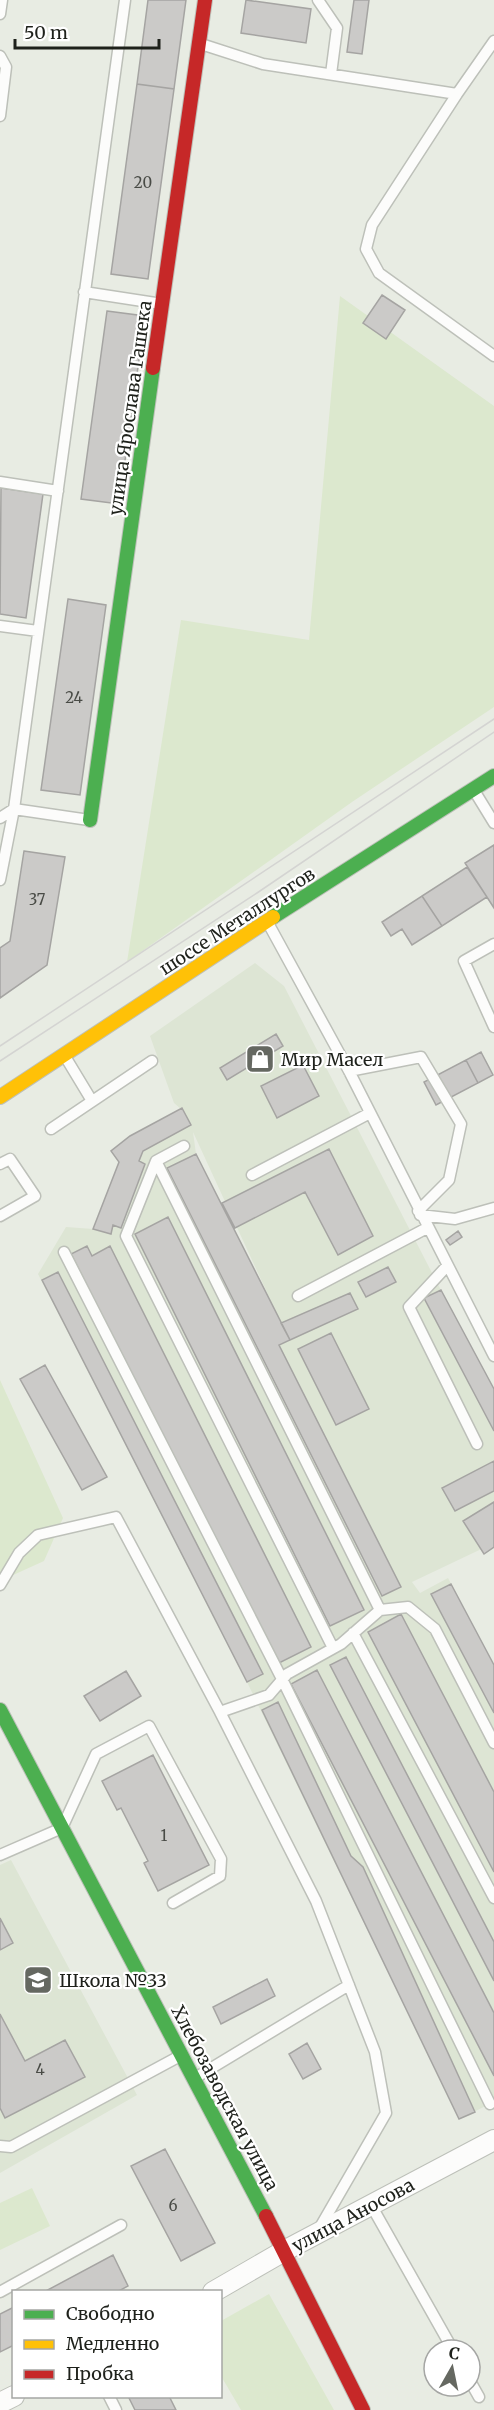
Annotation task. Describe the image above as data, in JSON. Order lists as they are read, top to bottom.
{
  "streets": {
    "main road": ["улица Ярослава Гашека", "шоссе Металлургов", "Хлебозаводская улица"],
    "street": ["улица Аносова"]
  },
  "crossings": [
    ["Хлебозаводская улица", "улица Аносова"]
  ],
  "places": {
    "shop": ["Мир Масел"],
    "school or university": ["Школа №33"]
  },
  "house_numbers": [
    "20",
    "24",
    "37",
    "1",
    "4",
    "6"
  ],
  "legend": ["Свободно", "Медленно", "Пробка"],
  "scale_bar": "50 m",
  "north": "top"
}
